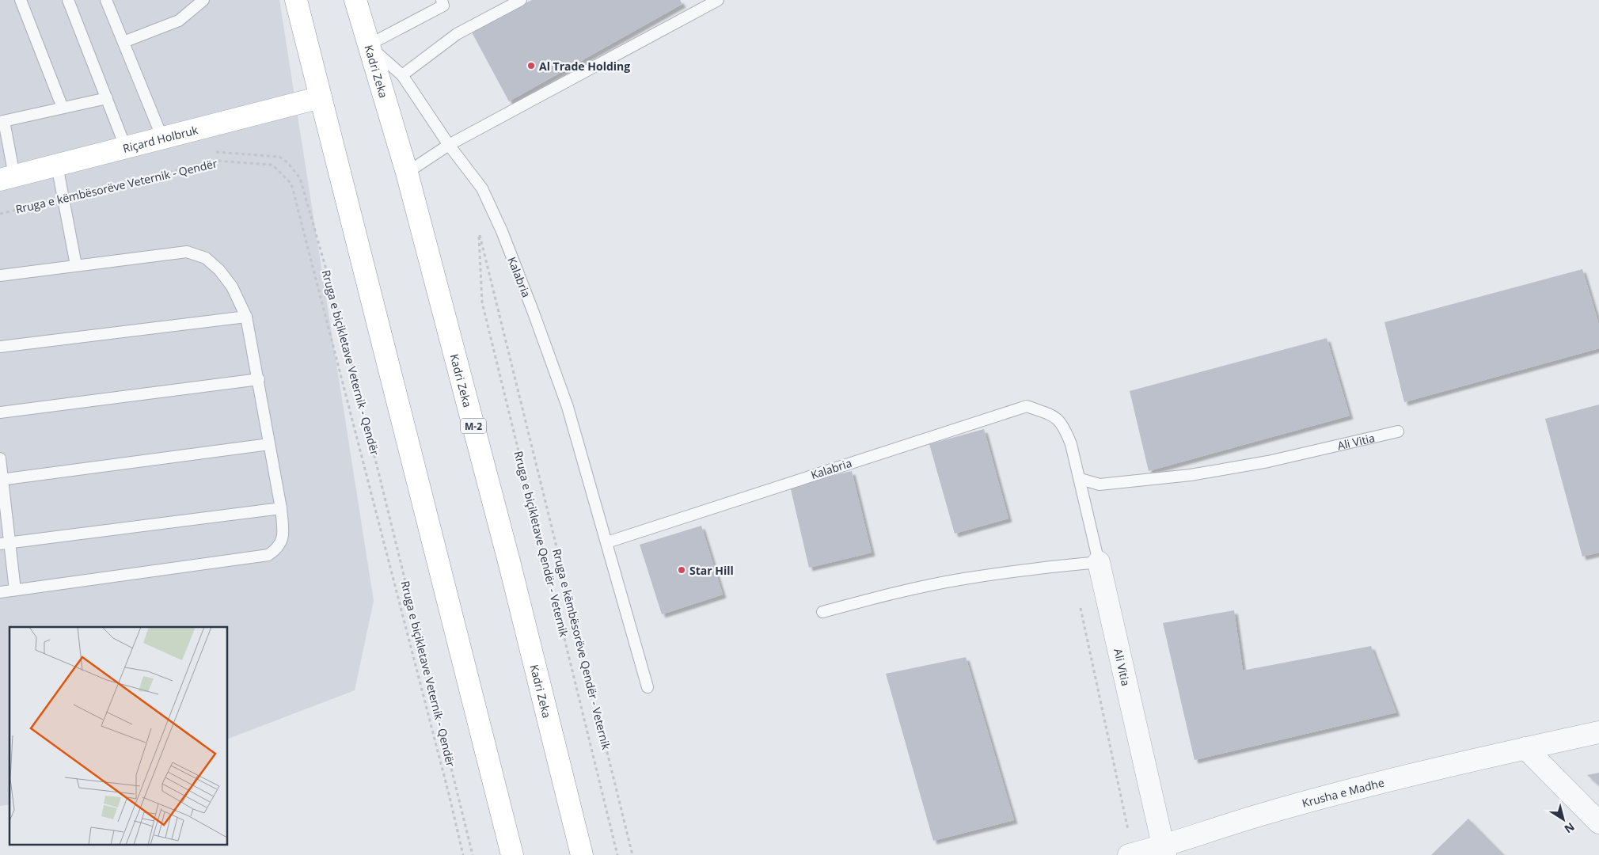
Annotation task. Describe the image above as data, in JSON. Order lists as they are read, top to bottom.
{
  "streets": {
    "main road": ["Kadri Zeka", "Riçard Holbruk", "M-2"],
    "street": ["Ali Vitia", "Krusha e Madhe"],
    "lane": ["Kalabria"],
    "path": [
      "Rruga e këmbësorëve Veternik - Qendër",
      "Rruga e biçikletave Veternik - Qendër",
      "Rruga e biçikletave Qendër - Veternik",
      "Rruga e këmbësorëve Qendër - Veternik"
    ]
  },
  "crossings": [
    ["Kadri Zeka", "Kalabria"],
    ["Kalabria", "Ali Vitia"],
    ["Ali Vitia", "Krusha e Madhe"],
    ["Rruga e biçikletave Qendër - Veternik", "Rruga e këmbësorëve Qendër - Veternik"]
  ],
  "places": ["Al Trade Holding", "Star Hill"],
  "north": "bottom right"
}
